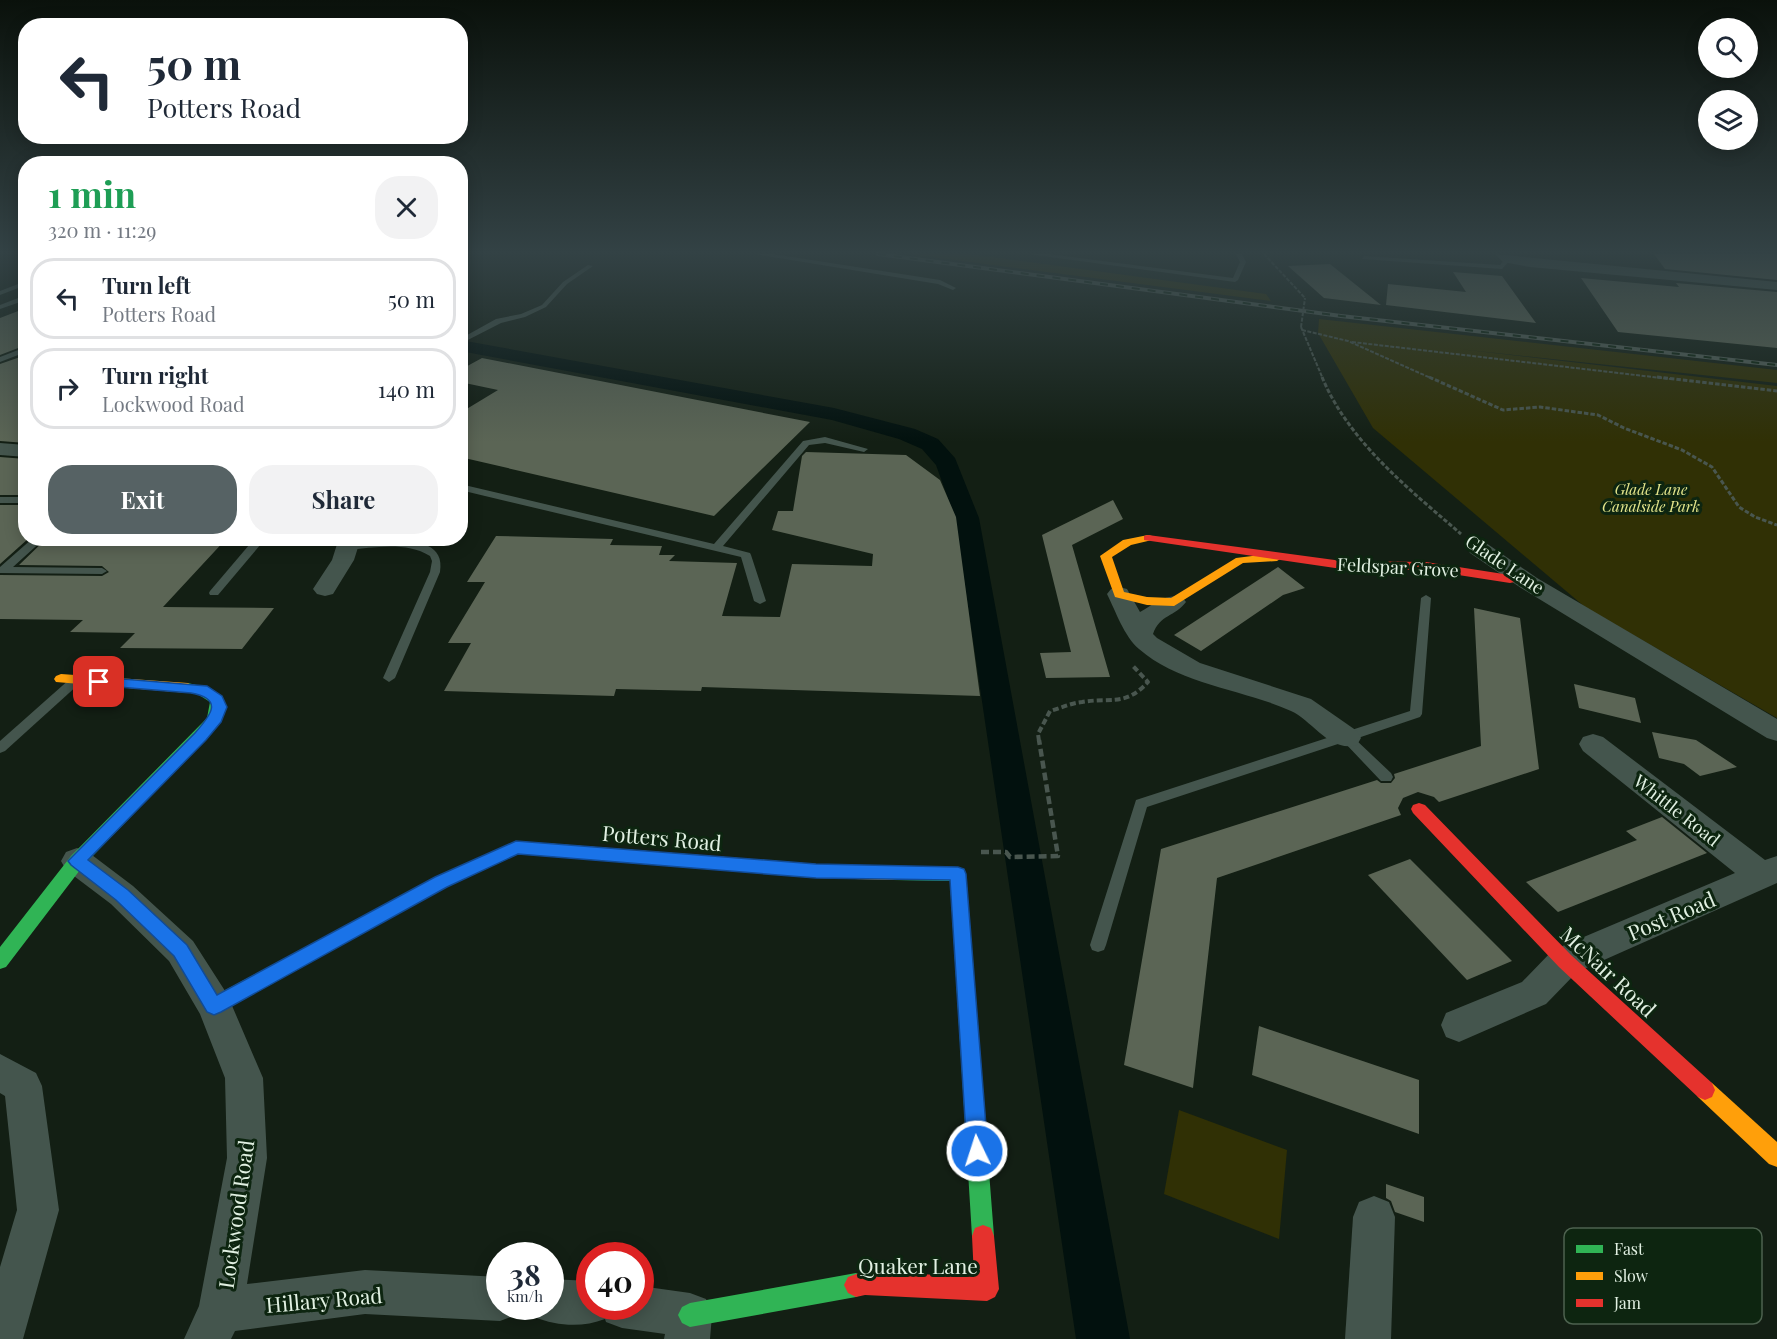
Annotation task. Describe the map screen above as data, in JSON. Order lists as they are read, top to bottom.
{
  "streets": {
    "street": [
      "Glade Lane",
      "Feldspar Grove",
      "Whittle Road",
      "Potters Road",
      "Post Road",
      "McNair Road",
      "Lockwood Road",
      "Quaker Lane",
      "Hillary Road"
    ]
  },
  "crossings": [
    ["Glade Lane", "Feldspar Grove"],
    ["Whittle Road", "Post Road"],
    ["Potters Road", "Lockwood Road"],
    ["Potters Road", "Quaker Lane"],
    ["Post Road", "McNair Road"],
    ["Lockwood Road", "Hillary Road"]
  ],
  "parks": ["Glade Lane Canalside Park"],
  "legend": ["Fast", "Slow", "Jam"],
  "page": {
    "turn": ["50 m", "Potters Road"],
    "heading": ["1 min", "320 m · 11:29"],
    "list": [
      {
        "name": "Turn left",
        "note": "Potters Road",
        "value": "50 m"
      },
      {
        "name": "Turn right",
        "note": "Lockwood Road",
        "value": "140 m"
      }
    ],
    "buttons": ["Exit", "Share"],
    "speed": "38 km/h",
    "limit": "40"
  }
}
